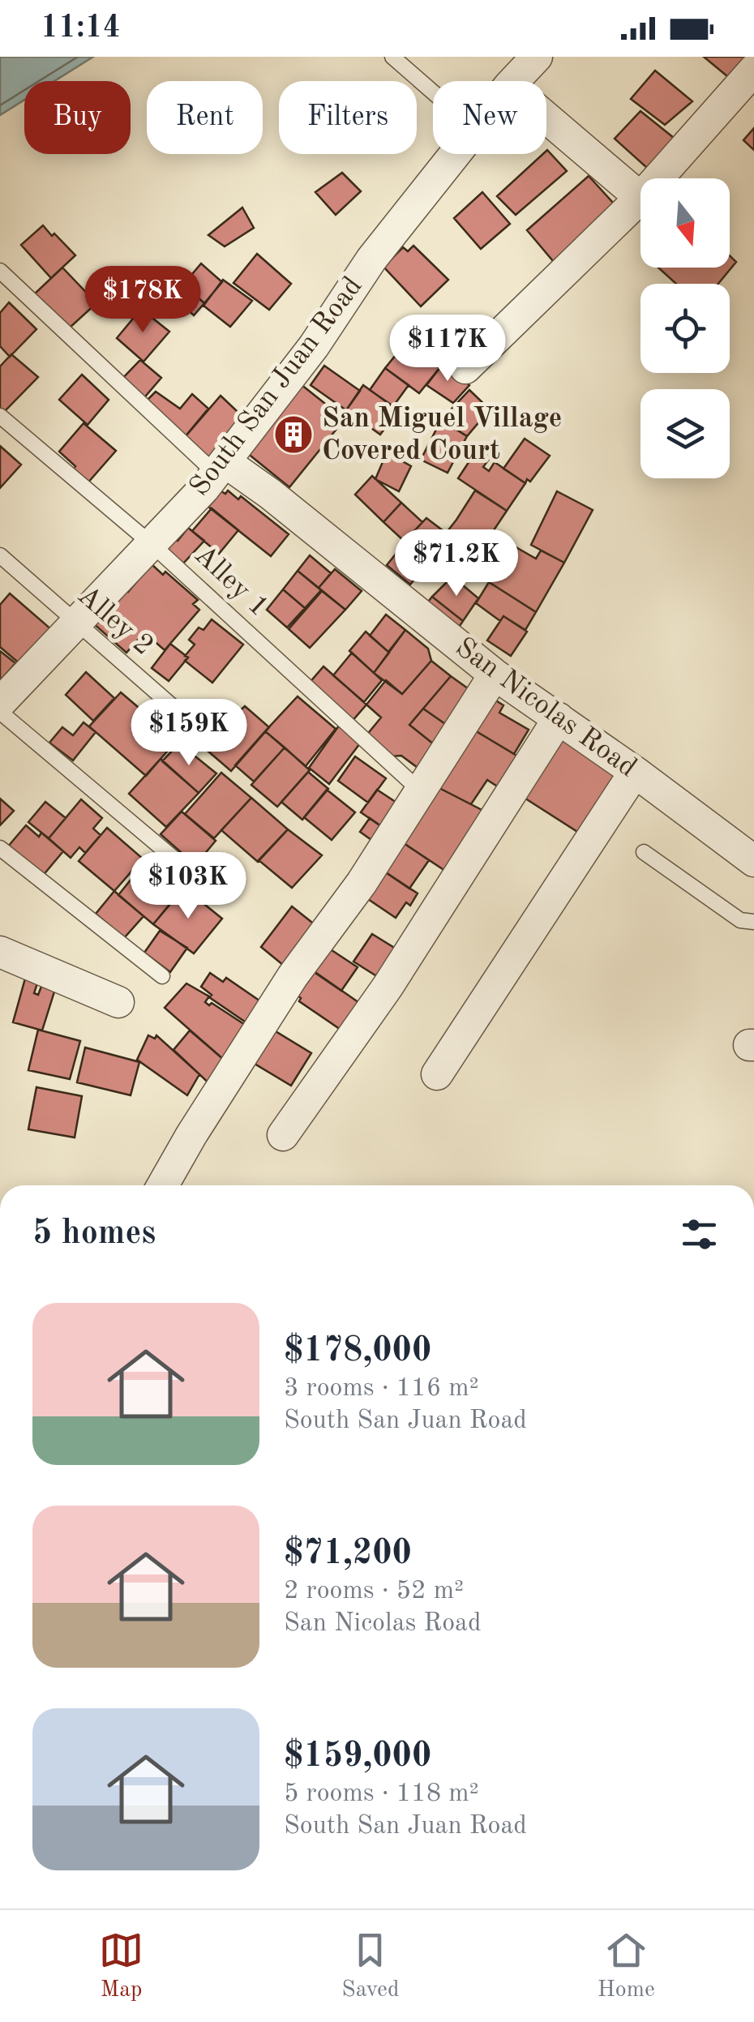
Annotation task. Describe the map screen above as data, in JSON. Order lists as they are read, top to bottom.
{
  "streets": {
    "street": ["South San Juan Road", "San Nicolas Road"],
    "lane": ["Alley 1", "Alley 2"]
  },
  "crossings": [
    ["South San Juan Road", "Alley 1"],
    ["South San Juan Road", "Alley 2"],
    ["South San Juan Road", "San Nicolas Road"]
  ],
  "places": {
    "building": ["San Miguel Village Covered Court"]
  },
  "north": "bottom",
  "page": {
    "status": "11:14",
    "chip": [
      "Buy",
      "Rent",
      "Filters",
      "New"
    ],
    "price": [
      "$178K",
      "$117K",
      "$71.2K",
      "$159K",
      "$103K"
    ],
    "heading": "5 homes",
    "list": [
      {
        "name": "$178,000",
        "note": "3 rooms · 116 m² · South San Juan Road"
      },
      {
        "name": "$71,200",
        "note": "2 rooms · 52 m² · San Nicolas Road"
      },
      {
        "name": "$159,000",
        "note": "5 rooms · 118 m² · South San Juan Road"
      }
    ],
    "tabs": ["Map", "Saved", "Home"]
  }
}
